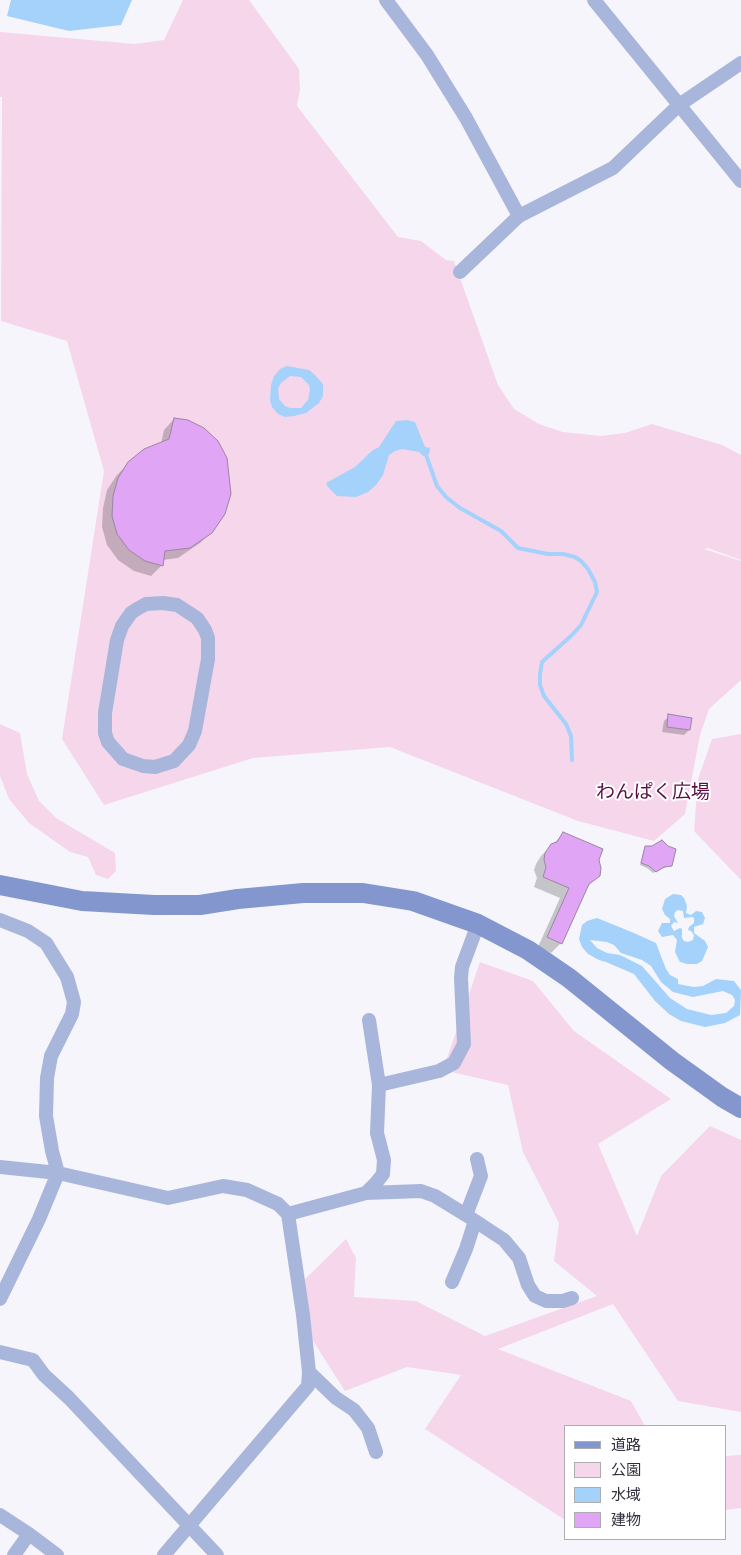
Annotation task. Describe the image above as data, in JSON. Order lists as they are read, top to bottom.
{
  "parks": ["わんぱく広場"],
  "legend": [
    "道路",
    "公園",
    "水域",
    "建物"
  ]
}
